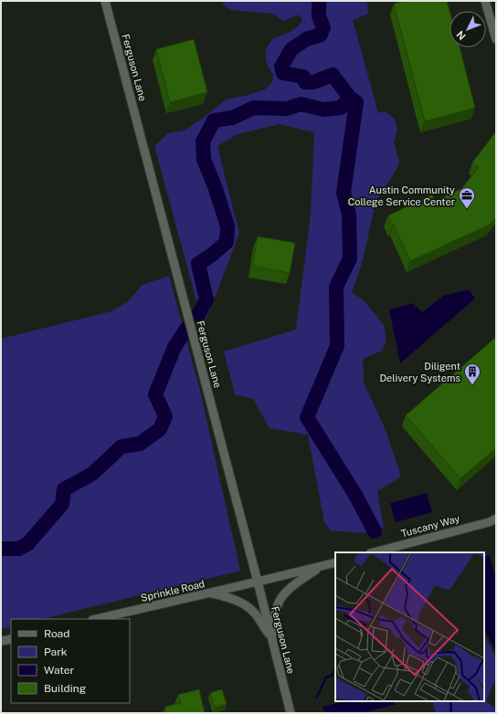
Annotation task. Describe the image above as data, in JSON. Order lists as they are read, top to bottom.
{
  "streets": {
    "street": ["Ferguson Lane", "Tuscany Way", "Sprinkle Road"]
  },
  "crossings": [
    ["Ferguson Lane", "Sprinkle Road"]
  ],
  "places": {
    "office": ["Austin Community College Service Center"],
    "building": ["Diligent Delivery Systems"]
  },
  "legend": [
    "Road",
    "Park",
    "Water",
    "Building"
  ],
  "north": "bottom left"
}
